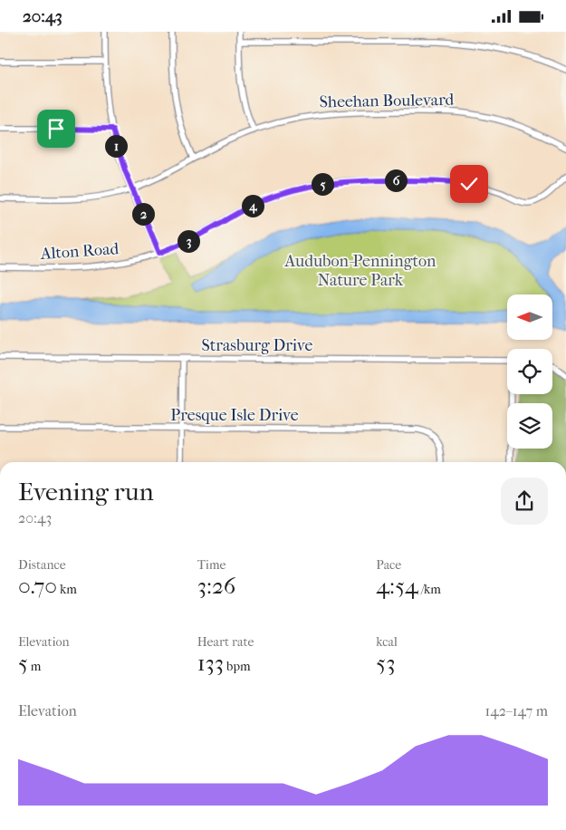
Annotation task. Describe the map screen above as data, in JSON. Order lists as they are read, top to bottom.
{
  "streets": {
    "street": [
      "Sheehan Boulevard",
      "Alton Road",
      "Strasburg Drive",
      "Presque Isle Drive"
    ]
  },
  "parks": ["Audubon-Pennington Nature Park"],
  "north": "left",
  "page": {
    "status": "20:43",
    "pins": [
      "1",
      "6",
      "5",
      "4",
      "2",
      "3"
    ],
    "heading": ["Evening run", "20:43"],
    "stats": [
      ["Distance", "0.70 km"],
      ["Time", "3:26"],
      ["Pace", "4:54 /km"],
      ["Elevation", "5 m"],
      ["Heart rate", "133 bpm"],
      ["kcal", "53"]
    ],
    "chart": ["Elevation", "142–147 m"]
  }
}
